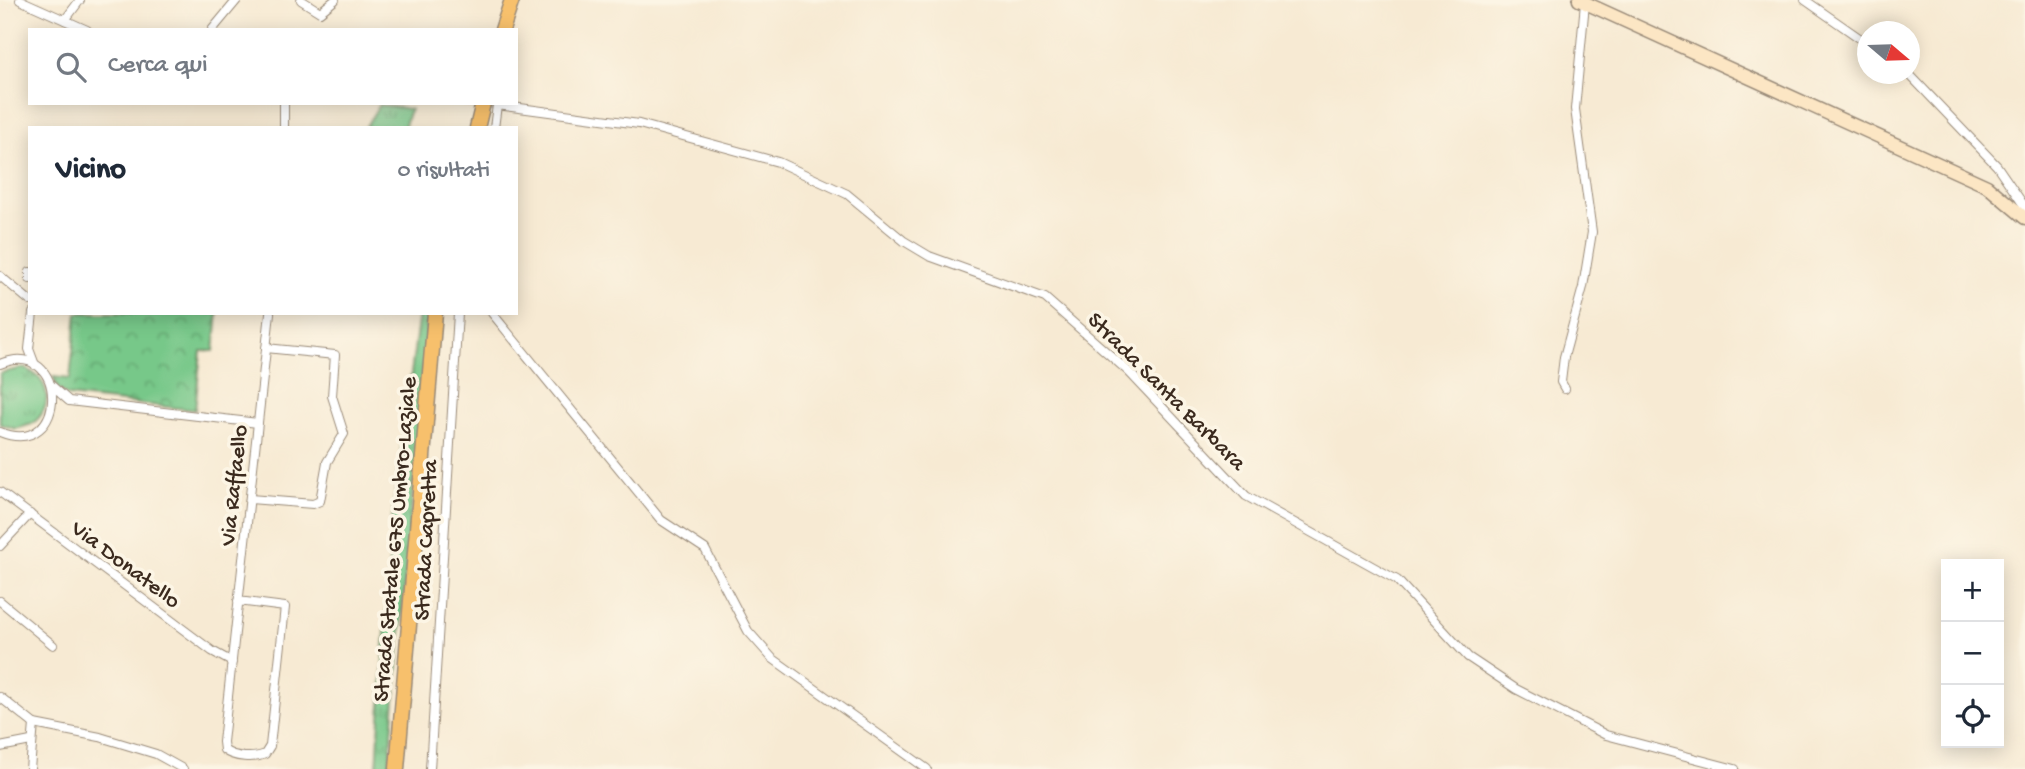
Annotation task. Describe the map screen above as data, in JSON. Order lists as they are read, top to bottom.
{
  "streets": {
    "highway": ["Strada Statale 675 Umbro-Laziale"],
    "street": [
      "Strada Santa Barbara",
      "Via Raffaello",
      "Strada Capretta",
      "Via Donatello"
    ]
  },
  "crossings": [
    ["Via Raffaello", "Via Donatello"]
  ],
  "north": "right",
  "page": {
    "search": "Cerca qui",
    "heading": ["Vicino", "0 risultati"],
    "map_buttons": ["+", "−"]
  }
}
